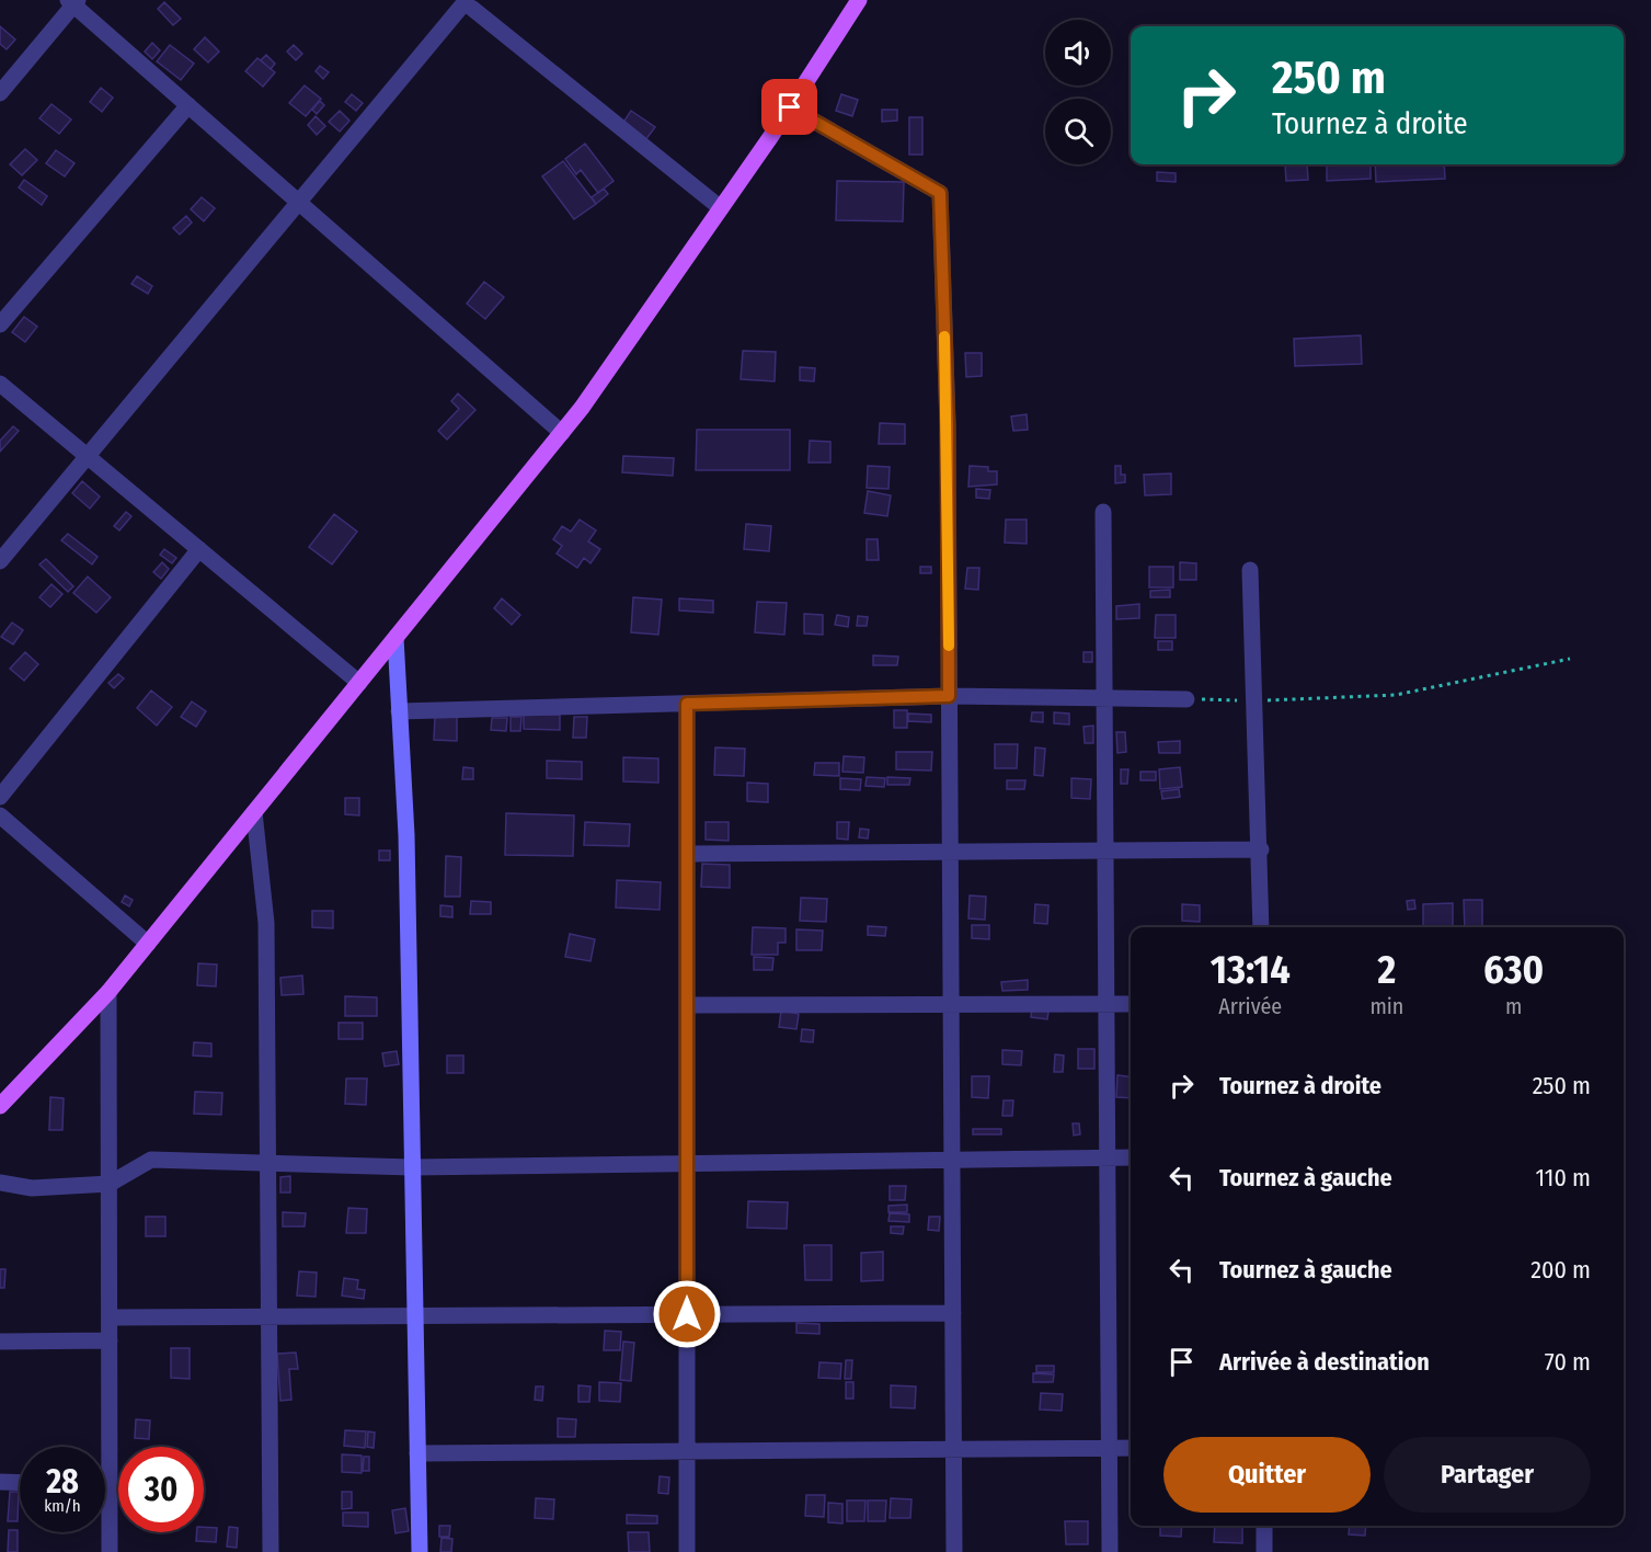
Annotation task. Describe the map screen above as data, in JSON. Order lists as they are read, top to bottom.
{
  "page": {
    "turn": ["250 m", "Tournez à droite"],
    "eta": [
      "13:14",
      "Arrivée",
      "2",
      "min",
      "630",
      "m"
    ],
    "list": [
      {
        "name": "Tournez à droite",
        "value": "250 m"
      },
      {
        "name": "Tournez à gauche",
        "value": "110 m"
      },
      {
        "name": "Tournez à gauche",
        "value": "200 m"
      },
      {
        "name": "Arrivée à destination",
        "value": "70 m"
      }
    ],
    "buttons": ["Quitter", "Partager"],
    "speed": "28 km/h",
    "limit": "30"
  }
}
